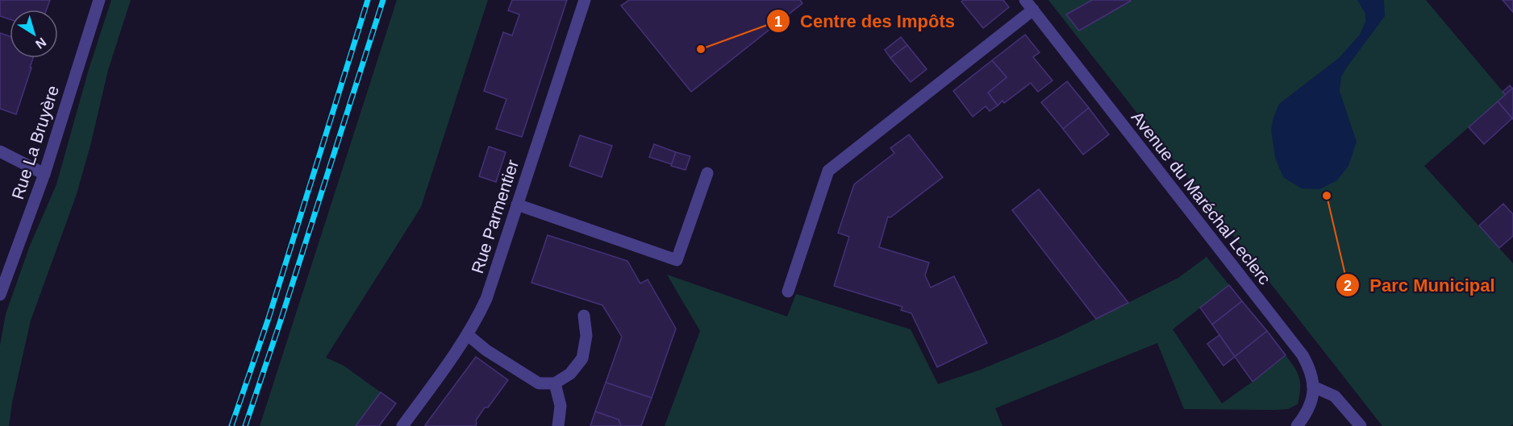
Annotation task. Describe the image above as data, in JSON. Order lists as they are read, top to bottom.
{
  "streets": {
    "street": ["Rue La Bruyère", "Avenue du Maréchal Leclerc", "Rue Parmentier"]
  },
  "places": ["Centre des Impôts", "Parc Municipal"],
  "north": "bottom right"
}
